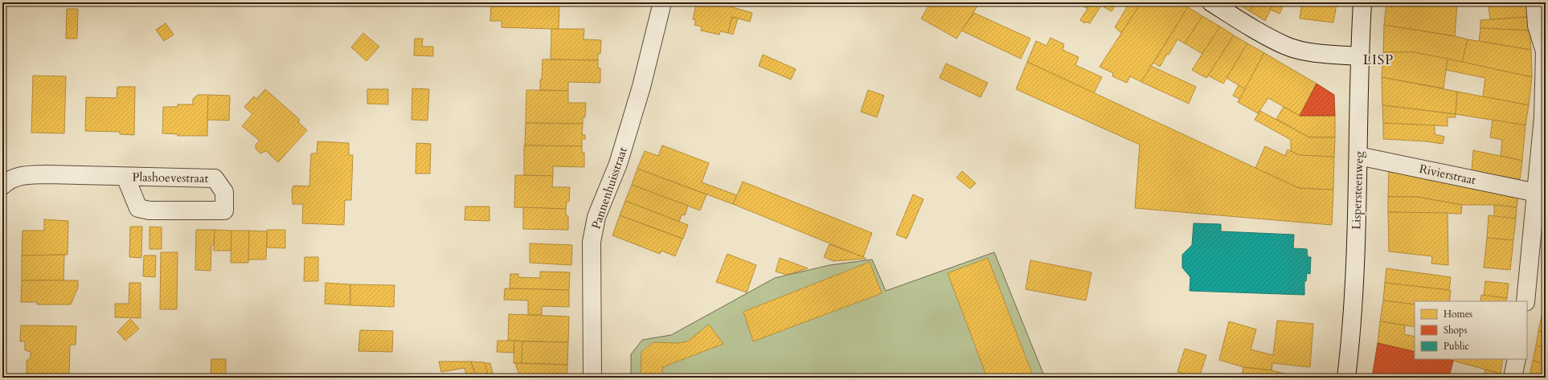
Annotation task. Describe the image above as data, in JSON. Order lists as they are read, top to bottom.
{
  "streets": {
    "street": [
      "Rivierstraat",
      "Plashoevestraat",
      "Pannenhuisstraat",
      "Lispersteenweg"
    ]
  },
  "crossings": [
    ["Rivierstraat", "Lispersteenweg"]
  ],
  "districts": ["LISP"],
  "legend": ["Homes", "Shops", "Public"]
}
